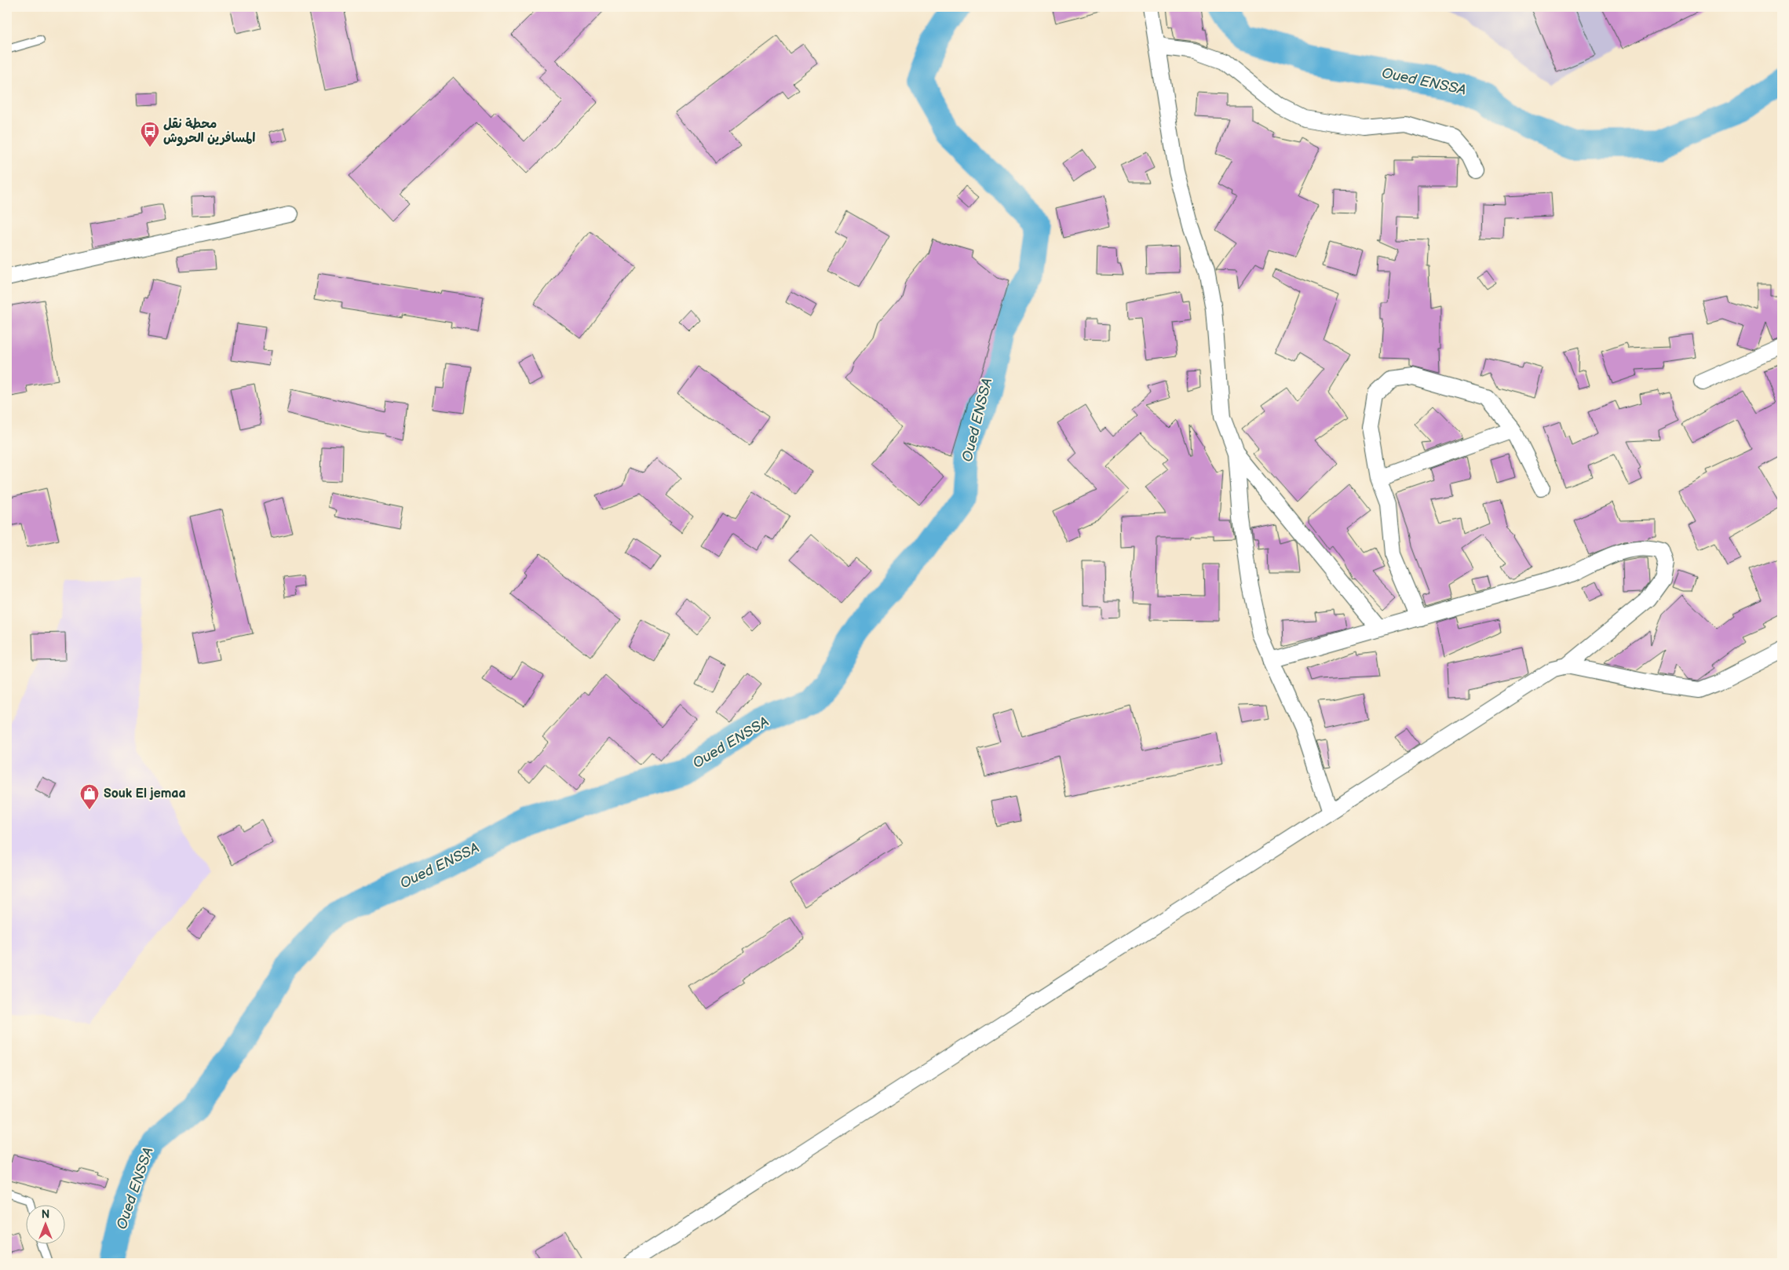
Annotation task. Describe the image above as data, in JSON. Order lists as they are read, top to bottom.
{
  "water": ["Oued ENSSA"],
  "places": {
    "bus stop": ["محطة نقل المسافرين الحروش"],
    "shop": ["Souk El jemaa"]
  },
  "north": "top"
}
